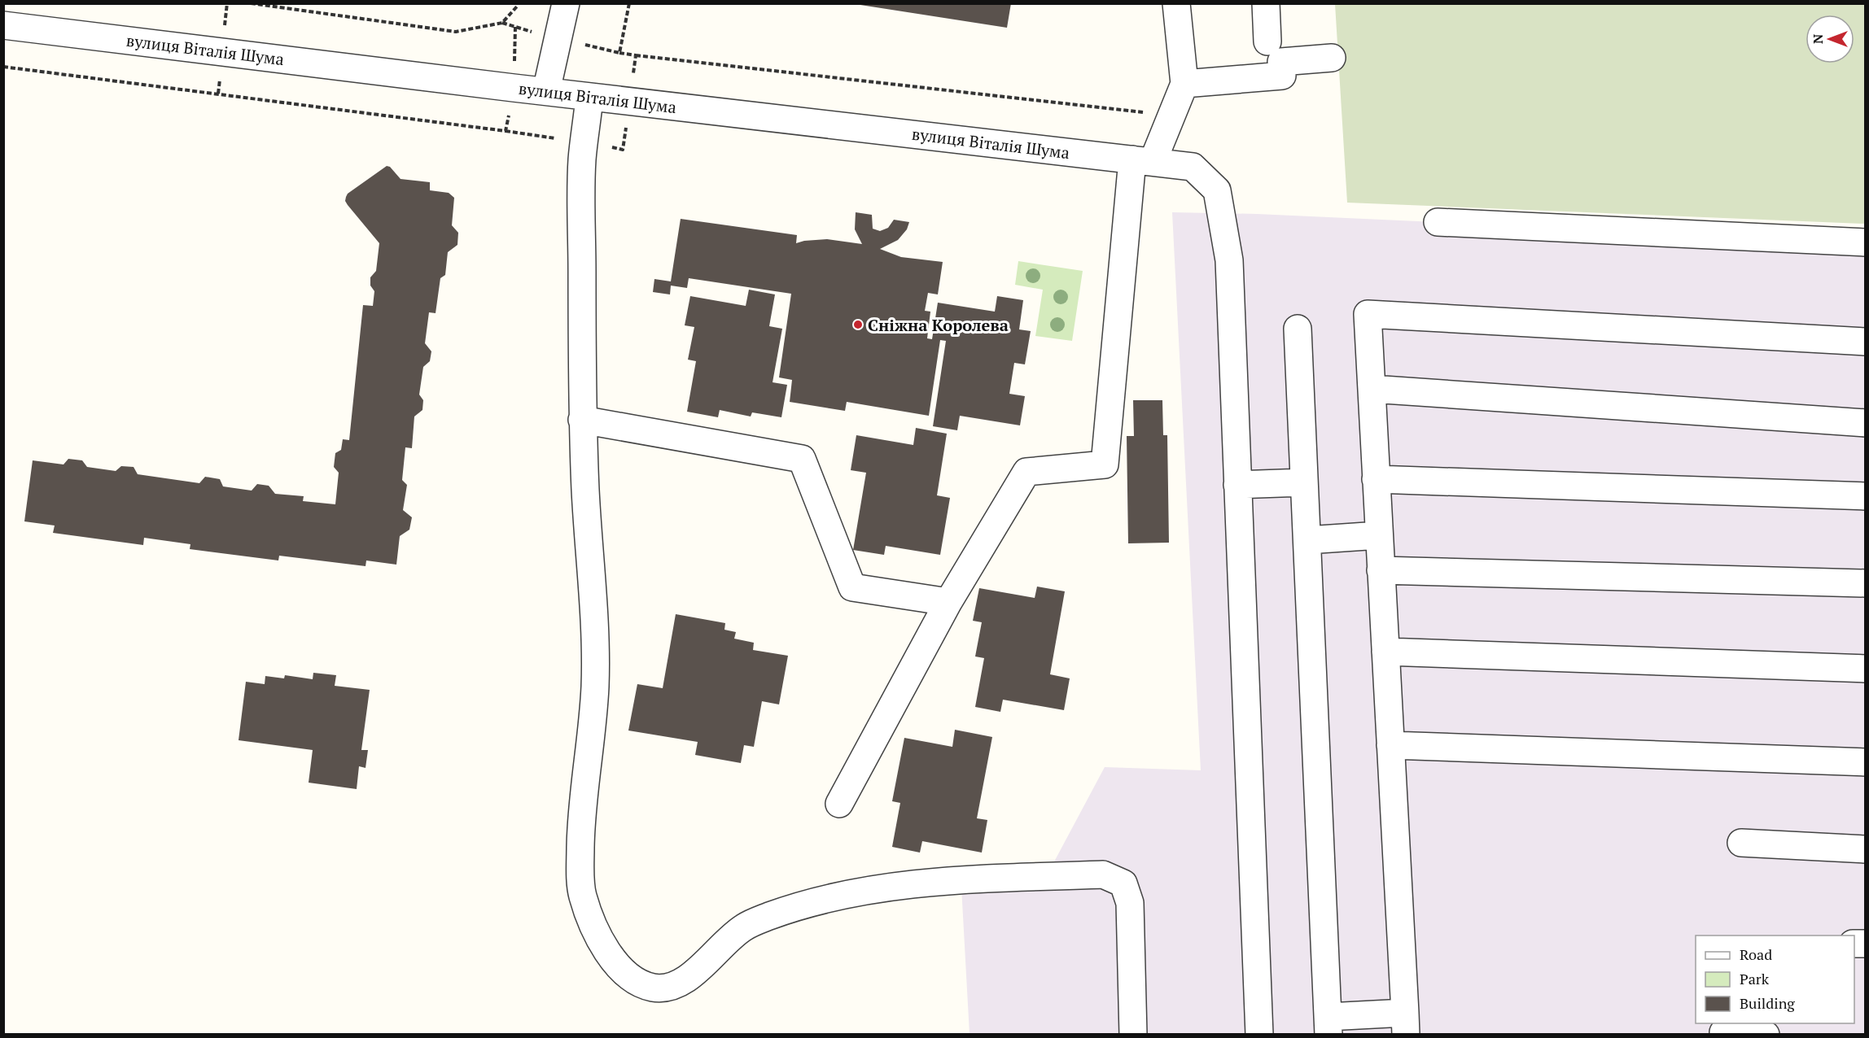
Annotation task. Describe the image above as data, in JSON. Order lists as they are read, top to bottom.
{
  "streets": {
    "street": ["вулиця Віталія Шума"]
  },
  "places": ["Сніжна Королева"],
  "legend": ["Road", "Park", "Building"],
  "north": "left"
}
